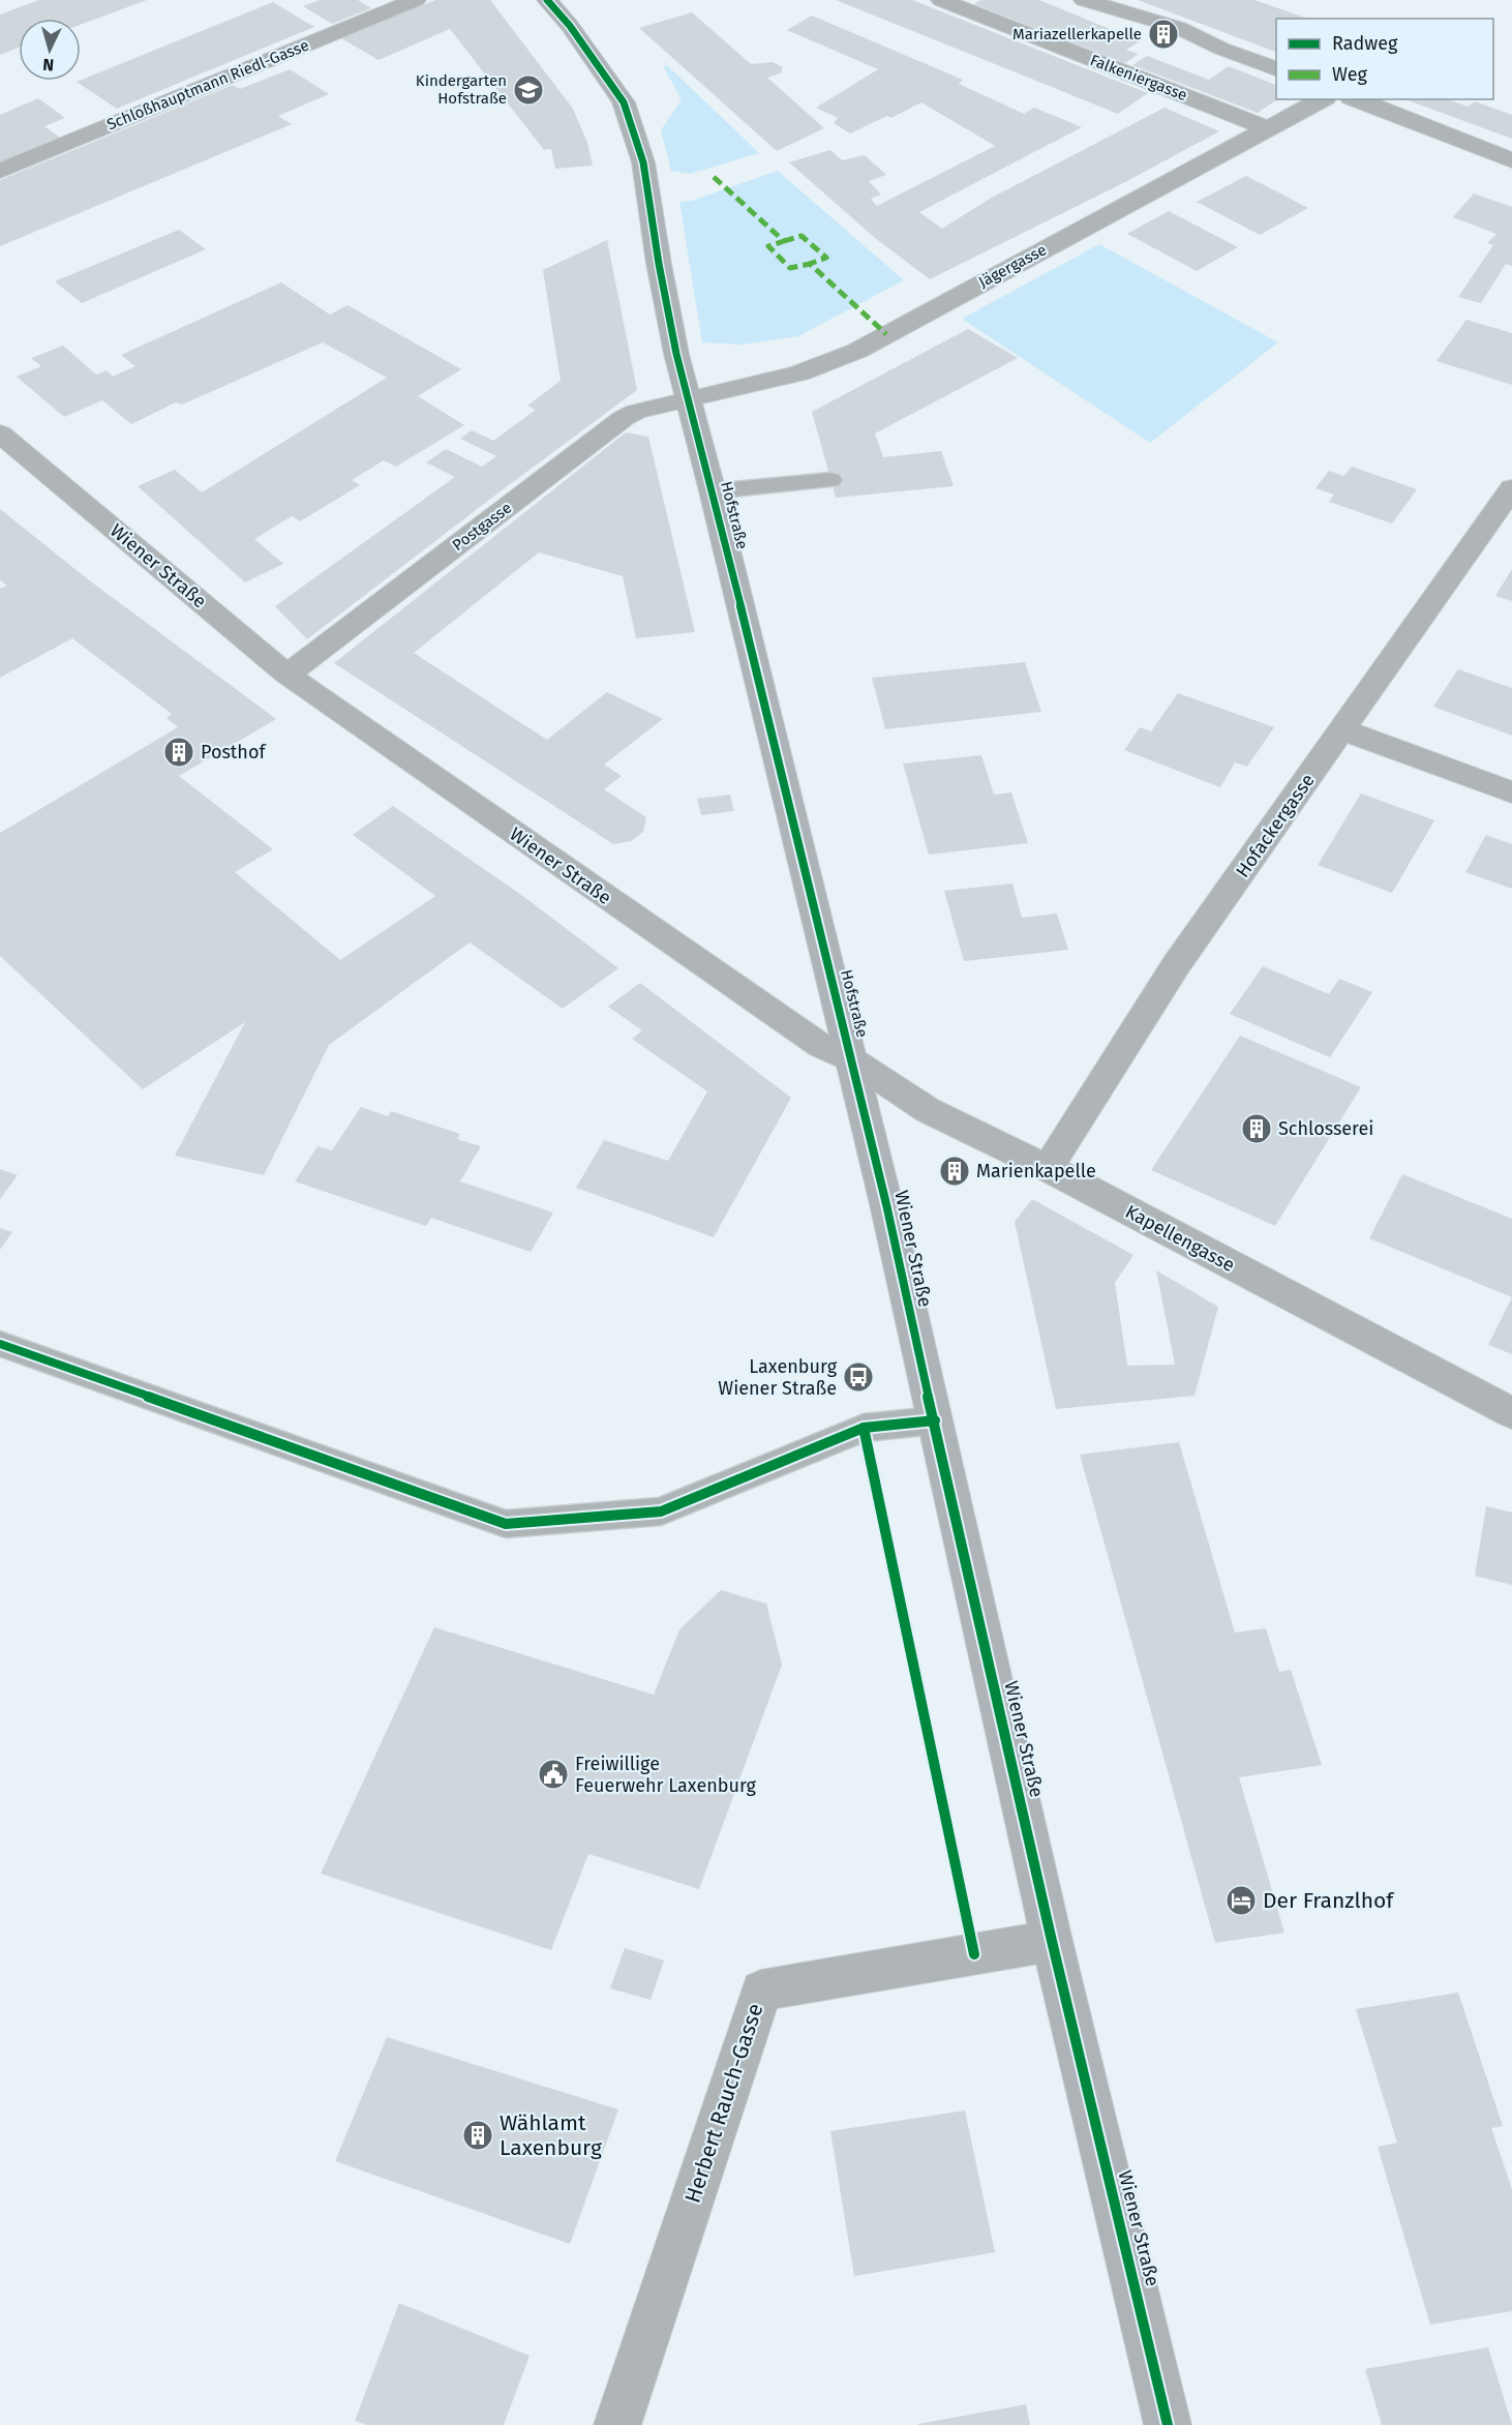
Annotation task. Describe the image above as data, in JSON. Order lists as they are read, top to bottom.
{
  "streets": {
    "main road": ["Hofstraße", "Wiener Straße"],
    "street": [
      "Falkeniergasse",
      "Schloßhauptmann Riedl-Gasse",
      "Jägergasse",
      "Postgasse",
      "Hofackergasse",
      "Kapellengasse",
      "Herbert Rauch-Gasse"
    ]
  },
  "crossings": [
    ["Falkeniergasse", "Jägergasse"],
    ["Jägergasse", "Hofstraße"],
    ["Jägergasse", "Postgasse"],
    ["Hofstraße", "Postgasse"],
    ["Hofstraße", "Wiener Straße"],
    ["Hofstraße", "Kapellengasse"],
    ["Postgasse", "Wiener Straße"],
    ["Wiener Straße", "Kapellengasse"],
    ["Wiener Straße", "Herbert Rauch-Gasse"],
    ["Hofackergasse", "Kapellengasse"]
  ],
  "places": {
    "building": [
      "Mariazellerkapelle",
      "Posthof",
      "Schlosserei",
      "Marienkapelle",
      "Wählamt Laxenburg"
    ],
    "school or university": ["Kindergarten Hofstraße"],
    "bus stop": ["Laxenburg Wiener Straße"],
    "public building": ["Freiwillige Feuerwehr Laxenburg"],
    "hotel": ["Der Franzlhof"]
  },
  "legend": ["Radweg", "Weg"],
  "north": "bottom"
}
